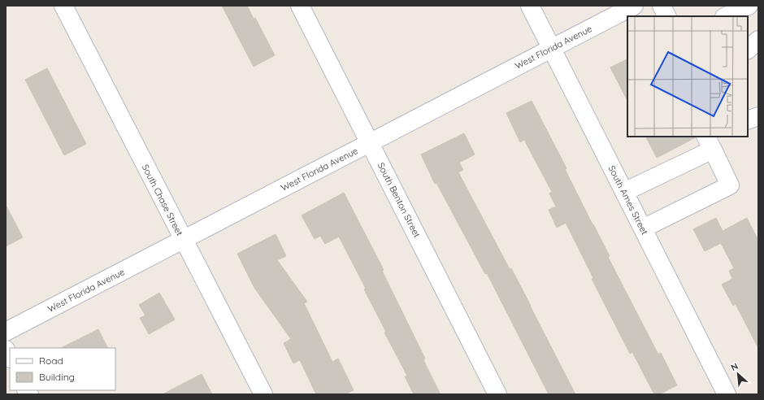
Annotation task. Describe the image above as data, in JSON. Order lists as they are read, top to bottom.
{
  "streets": {
    "street": [
      "West Florida Avenue",
      "South Chase Street",
      "South Benton Street",
      "South Ames Street"
    ]
  },
  "crossings": [
    ["West Florida Avenue", "South Chase Street"],
    ["West Florida Avenue", "South Benton Street"],
    ["West Florida Avenue", "South Ames Street"]
  ],
  "legend": ["Road", "Building"],
  "north": "top left"
}
